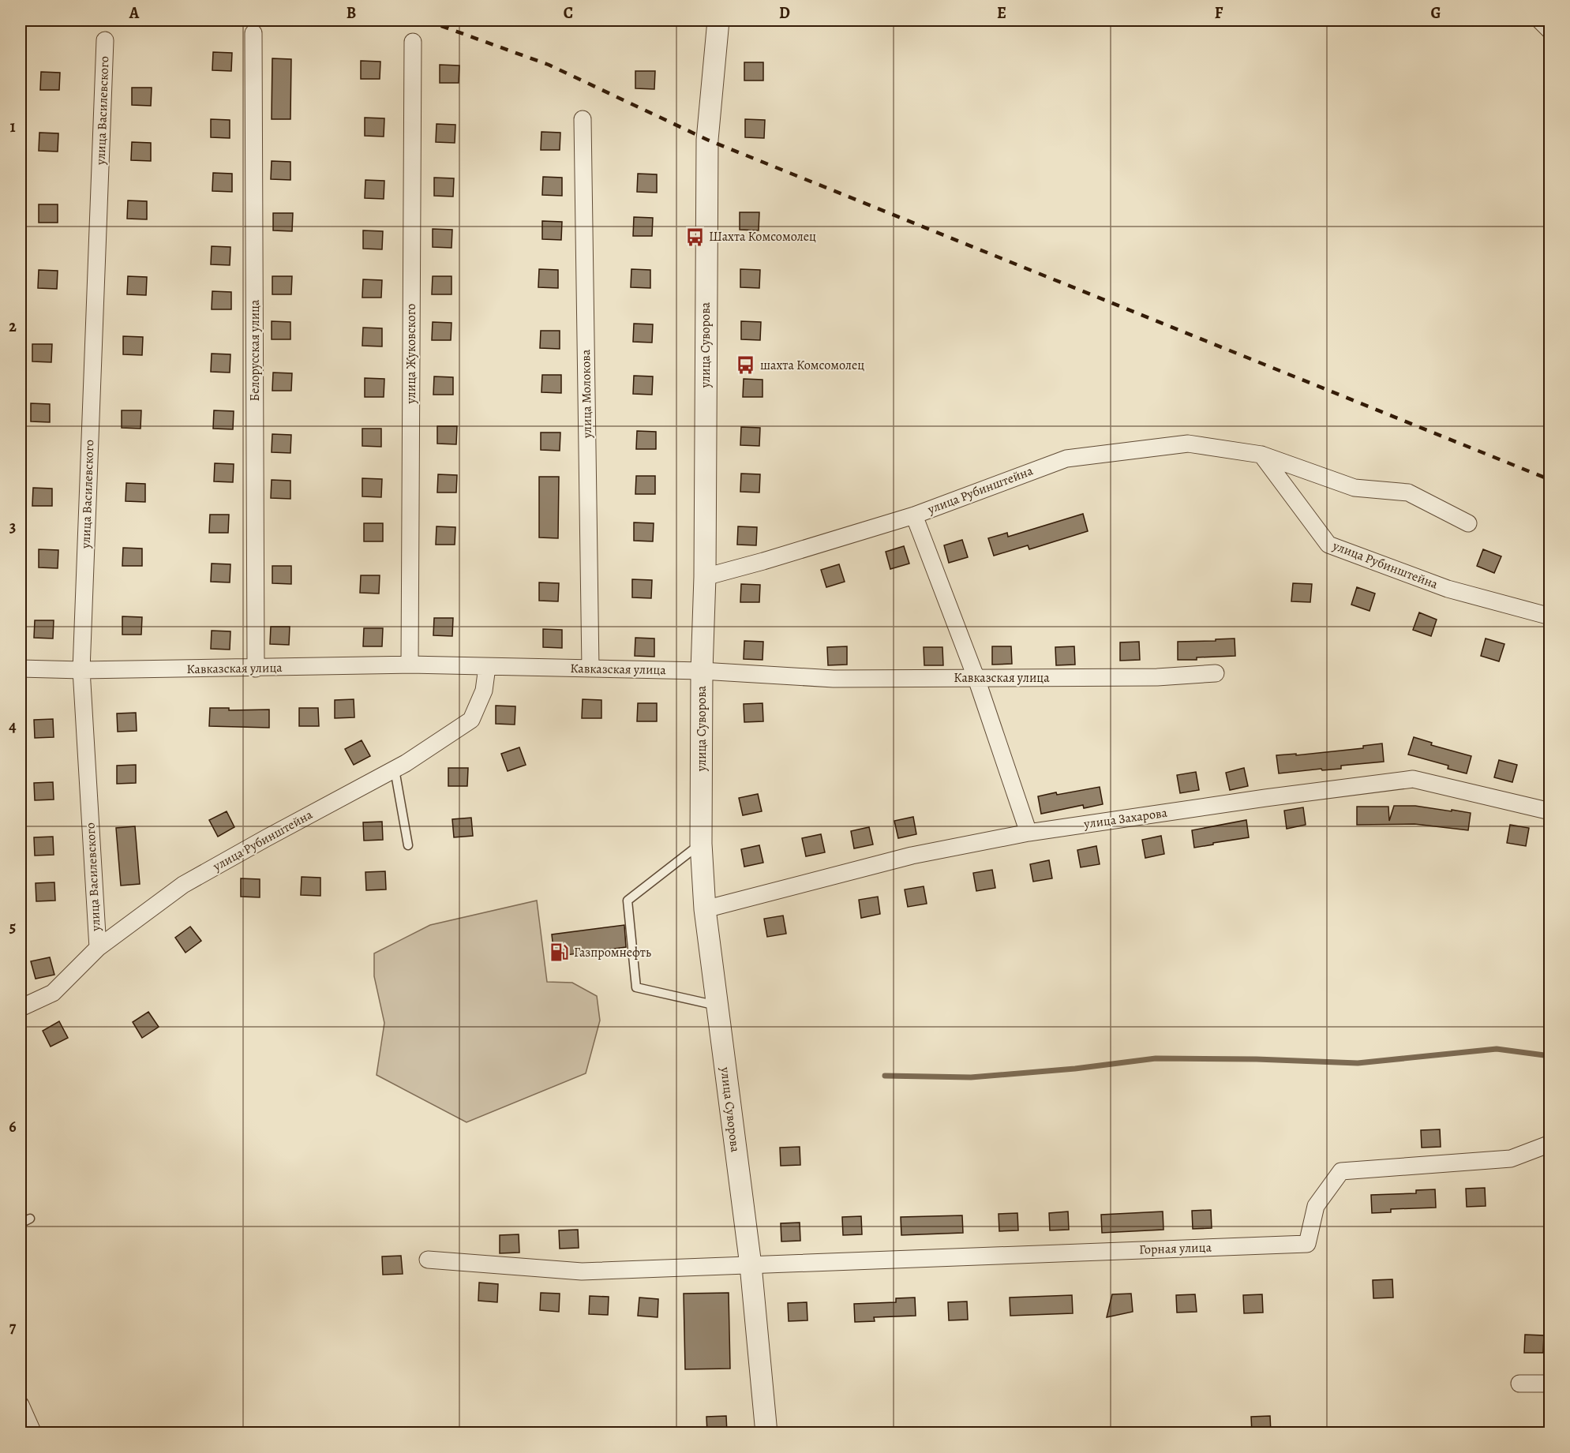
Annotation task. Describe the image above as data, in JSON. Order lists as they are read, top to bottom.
{
  "streets": {
    "street": [
      "улица Василевского",
      "улица Суворова",
      "Белорусская улица",
      "улица Жуковского",
      "улица Молокова",
      "улица Рубинштейна",
      "Кавказская улица",
      "улица Захарова",
      "Горная улица"
    ]
  },
  "crossings": [
    ["улица Василевского", "улица Рубинштейна"],
    ["улица Василевского", "Кавказская улица"],
    ["улица Суворова", "улица Рубинштейна"],
    ["улица Суворова", "Кавказская улица"],
    ["улица Суворова", "улица Захарова"],
    ["улица Суворова", "Горная улица"],
    ["Белорусская улица", "Кавказская улица"],
    ["улица Жуковского", "Кавказская улица"],
    ["улица Молокова", "Кавказская улица"],
    ["улица Рубинштейна", "Кавказская улица"]
  ],
  "places": {
    "bus stop": ["Шахта Комсомолец", "шахта Комсомолец"],
    "fuel station": ["Газпромнефть"]
  },
  "grid": {
    "columns": [
      "A",
      "B",
      "C",
      "D",
      "E",
      "F",
      "G"
    ],
    "rows": [
      "1",
      "2",
      "3",
      "4",
      "5",
      "6",
      "7"
    ]
  }
}
